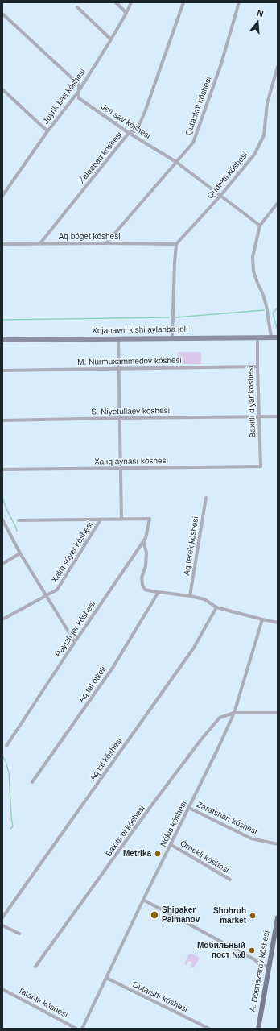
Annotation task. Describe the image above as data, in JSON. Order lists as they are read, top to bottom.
{
  "streets": {
    "main road": ["Xojanawıl kishi aylanba jolı", "A. Dosnazarov kóshesi"],
    "street": [
      "Juyrik bas kóshesi",
      "Qutankól kóshesi",
      "Jeti say kóshesi",
      "Xalqabad kóshesi",
      "Qudretli kóshesi",
      "Aq bóget kóshesi",
      "M. Nurmuxammedov kóshesi",
      "Baxıtlı diyar kóshesi",
      "S. Niyetullaev kóshesi",
      "Xalıq aynası kóshesi",
      "Aq terek kóshesi",
      "Xalıq súyer kóshesi",
      "Payızlı jer kóshesi",
      "Aq tal ótkeli",
      "Aq tal kóshesi",
      "Zarafshan kóshesi",
      "Nókis kóshesi",
      "Baxıtlı el kóshesi",
      "Órnekli kóshesi",
      "Dutarshı kóshesi",
      "Talantlı kóshesi"
    ]
  },
  "crossings": [
    ["Juyrik bas kóshesi", "Jeti say kóshesi"],
    ["Qutankól kóshesi", "Jeti say kóshesi"],
    ["Qutankól kóshesi", "Aq bóget kóshesi"],
    ["Jeti say kóshesi", "Xalqabad kóshesi"],
    ["Jeti say kóshesi", "Qudretli kóshesi"],
    ["Xalqabad kóshesi", "Aq bóget kóshesi"],
    ["Qudretli kóshesi", "Aq bóget kóshesi"],
    ["Xojanawıl kishi aylanba jolı", "Baxıtlı diyar kóshesi"],
    ["M. Nurmuxammedov kóshesi", "Baxıtlı diyar kóshesi"],
    ["Baxıtlı diyar kóshesi", "S. Niyetullaev kóshesi"],
    ["Baxıtlı diyar kóshesi", "Xalıq aynası kóshesi"],
    ["Zarafshan kóshesi", "Nókis kóshesi"],
    ["Nókis kóshesi", "Baxıtlı el kóshesi"],
    ["Nókis kóshesi", "Órnekli kóshesi"],
    ["Nókis kóshesi", "Dutarshı kóshesi"]
  ],
  "places": [
    "Metrika",
    "Shipaker Palmanov",
    "Shohruh market",
    "Мобильный пост №8"
  ],
  "north": "top"
}
